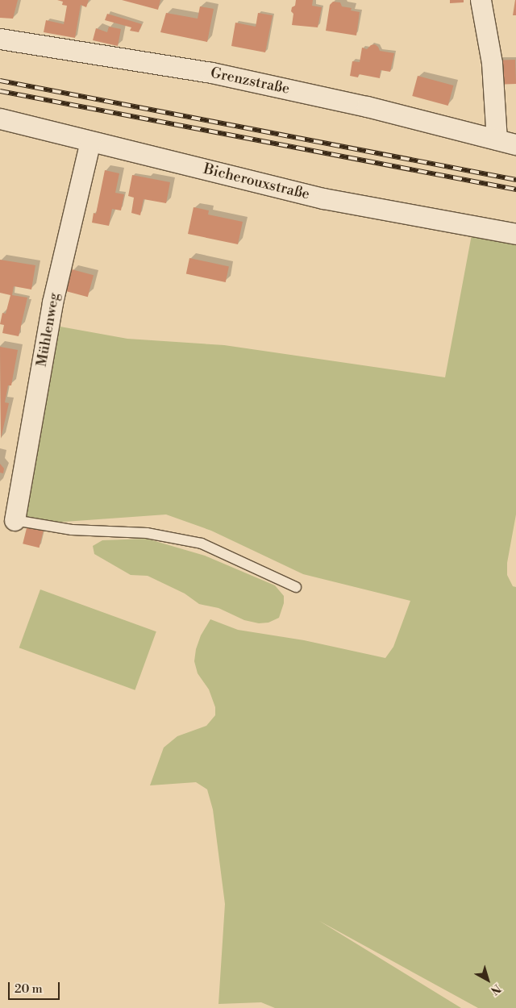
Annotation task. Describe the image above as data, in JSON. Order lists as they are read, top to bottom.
{
  "streets": {
    "street": ["Grenzstraße", "Bicherouxstraße", "Mühlenweg"]
  },
  "crossings": [
    ["Bicherouxstraße", "Mühlenweg"]
  ],
  "scale_bar": "20 m",
  "north": "bottom right"
}
